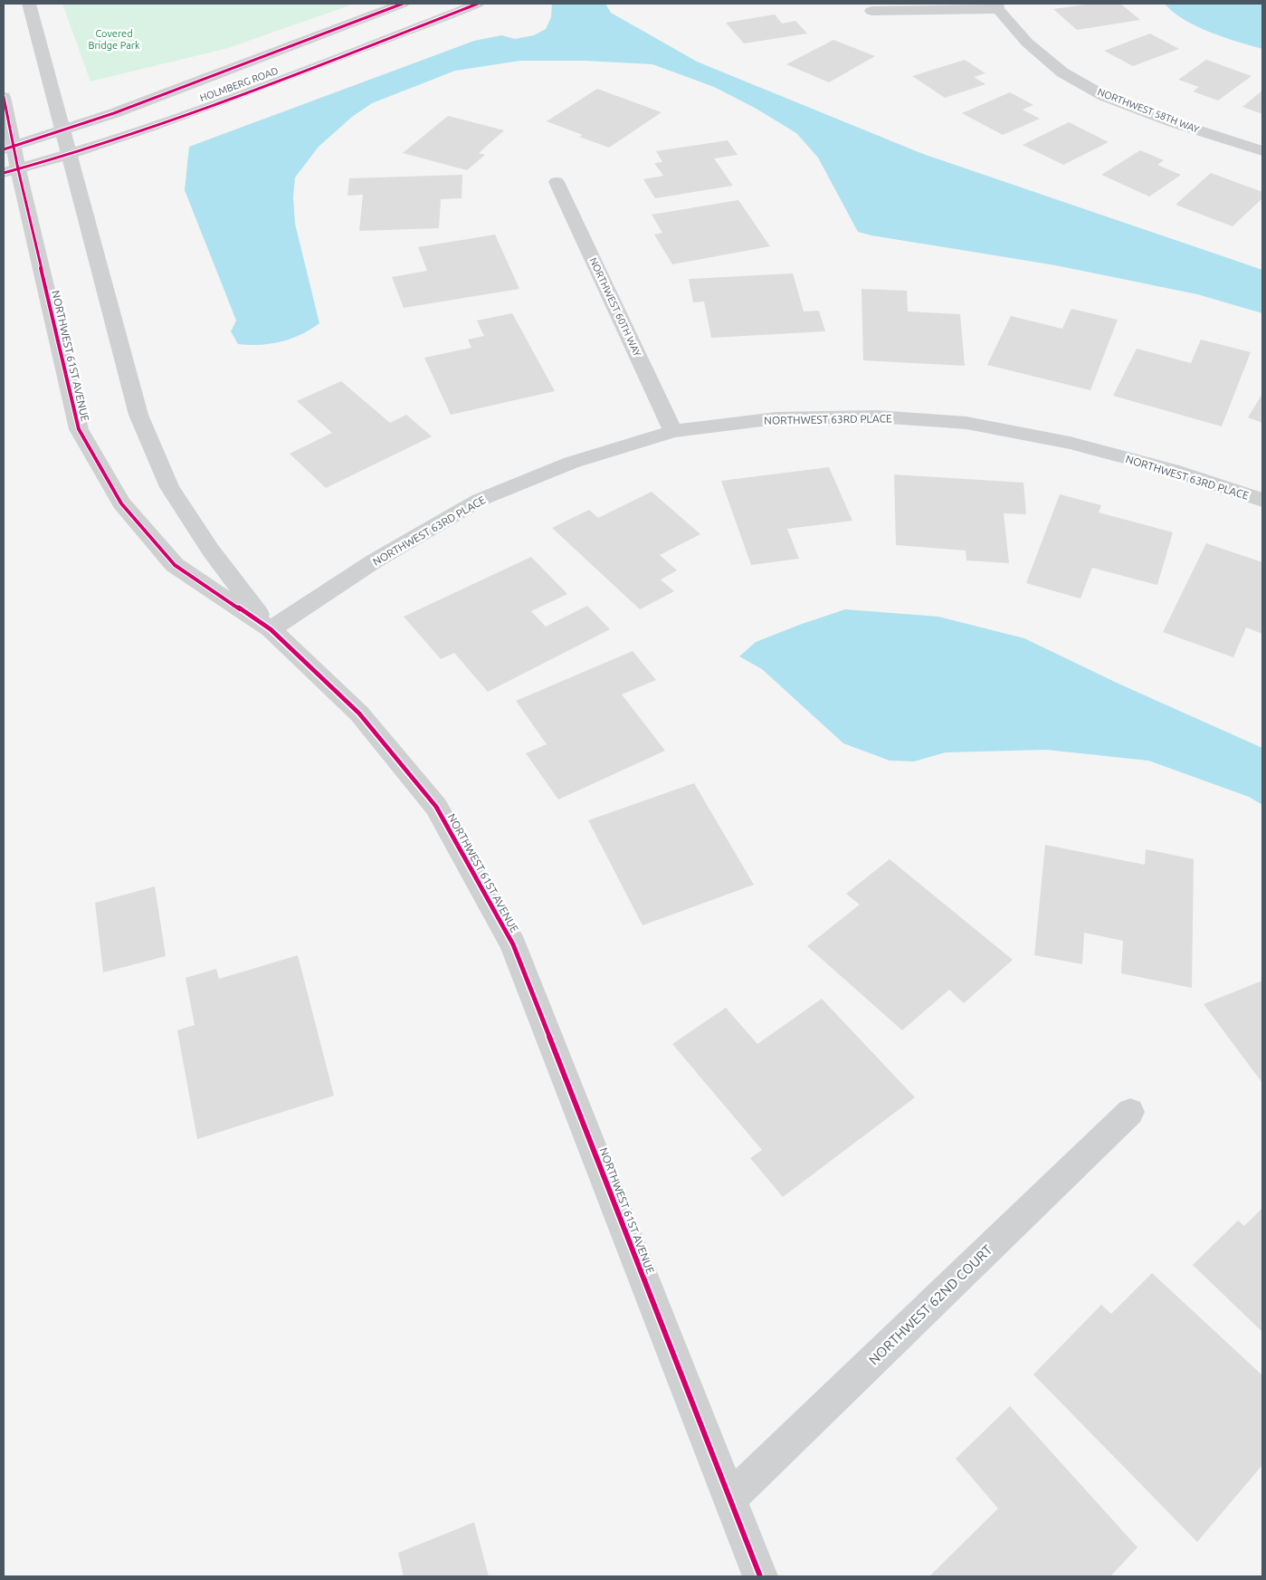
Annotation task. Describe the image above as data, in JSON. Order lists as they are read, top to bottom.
{
  "streets": {
    "street": [
      "HOLMBERG ROAD",
      "NORTHWEST 58TH WAY",
      "NORTHWEST 60TH WAY",
      "NORTHWEST 61ST AVENUE",
      "NORTHWEST 63RD PLACE",
      "NORTHWEST 62ND COURT"
    ]
  },
  "crossings": [
    ["HOLMBERG ROAD", "NORTHWEST 61ST AVENUE"],
    ["NORTHWEST 60TH WAY", "NORTHWEST 63RD PLACE"],
    ["NORTHWEST 61ST AVENUE", "NORTHWEST 63RD PLACE"],
    ["NORTHWEST 61ST AVENUE", "NORTHWEST 62ND COURT"]
  ],
  "parks": ["Covered Bridge Park"]
}
